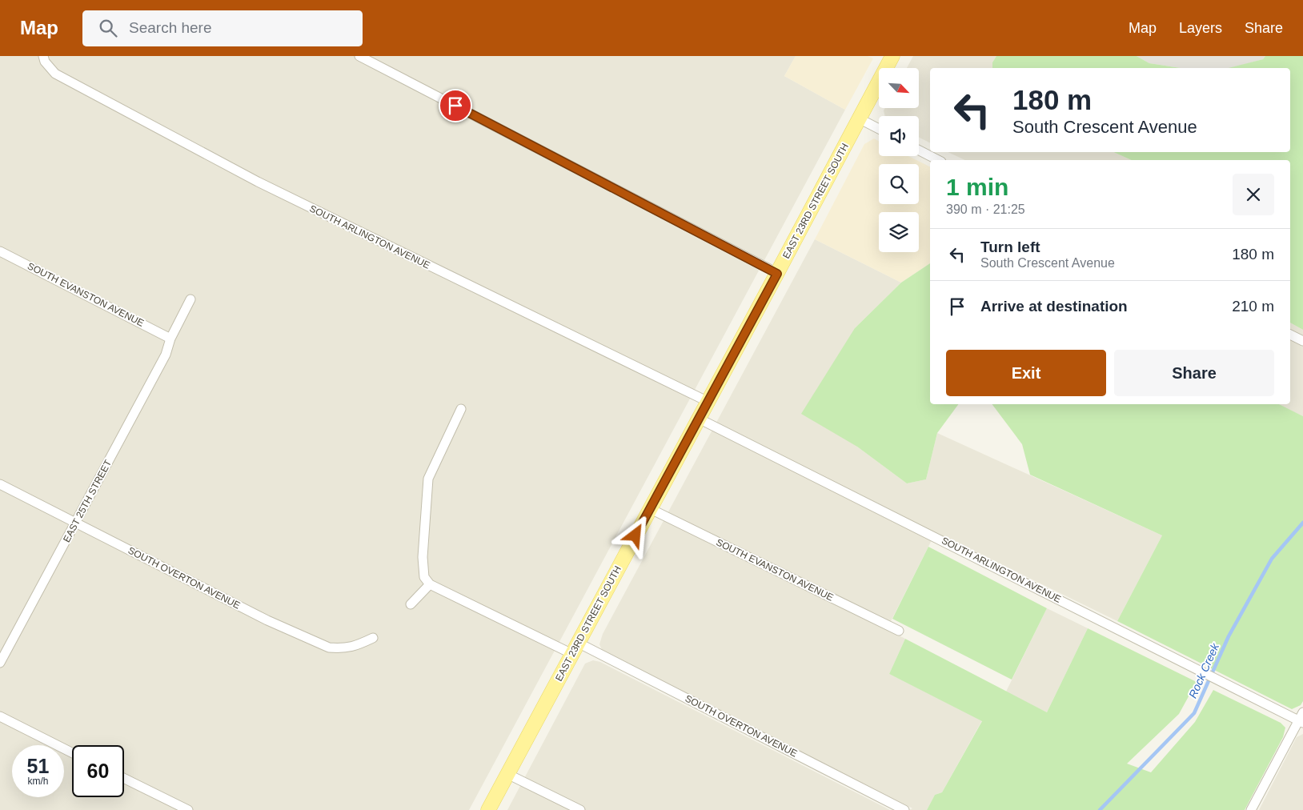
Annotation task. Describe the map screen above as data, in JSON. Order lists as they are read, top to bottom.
{
  "streets": {
    "main road": ["EAST 23RD STREET SOUTH"],
    "street": [
      "SOUTH ARLINGTON AVENUE",
      "SOUTH EVANSTON AVENUE",
      "EAST 25TH STREET",
      "SOUTH OVERTON AVENUE"
    ]
  },
  "crossings": [
    ["EAST 23RD STREET SOUTH", "SOUTH ARLINGTON AVENUE"],
    ["EAST 23RD STREET SOUTH", "SOUTH EVANSTON AVENUE"],
    ["EAST 23RD STREET SOUTH", "SOUTH OVERTON AVENUE"],
    ["SOUTH EVANSTON AVENUE", "EAST 25TH STREET"],
    ["EAST 25TH STREET", "SOUTH OVERTON AVENUE"]
  ],
  "water": ["Rock Creek"],
  "north": "bottom right",
  "page": {
    "header": "Map",
    "search": "Search here",
    "nav": ["Map", "Layers", "Share"],
    "turn": ["180 m", "South Crescent Avenue"],
    "heading": ["1 min", "390 m · 21:25"],
    "list": [
      {
        "name": "Turn left",
        "note": "South Crescent Avenue",
        "value": "180 m"
      },
      {
        "name": "Arrive at destination",
        "value": "210 m"
      }
    ],
    "buttons": ["Exit", "Share"],
    "speed": "51 km/h",
    "limit": "60"
  }
}
